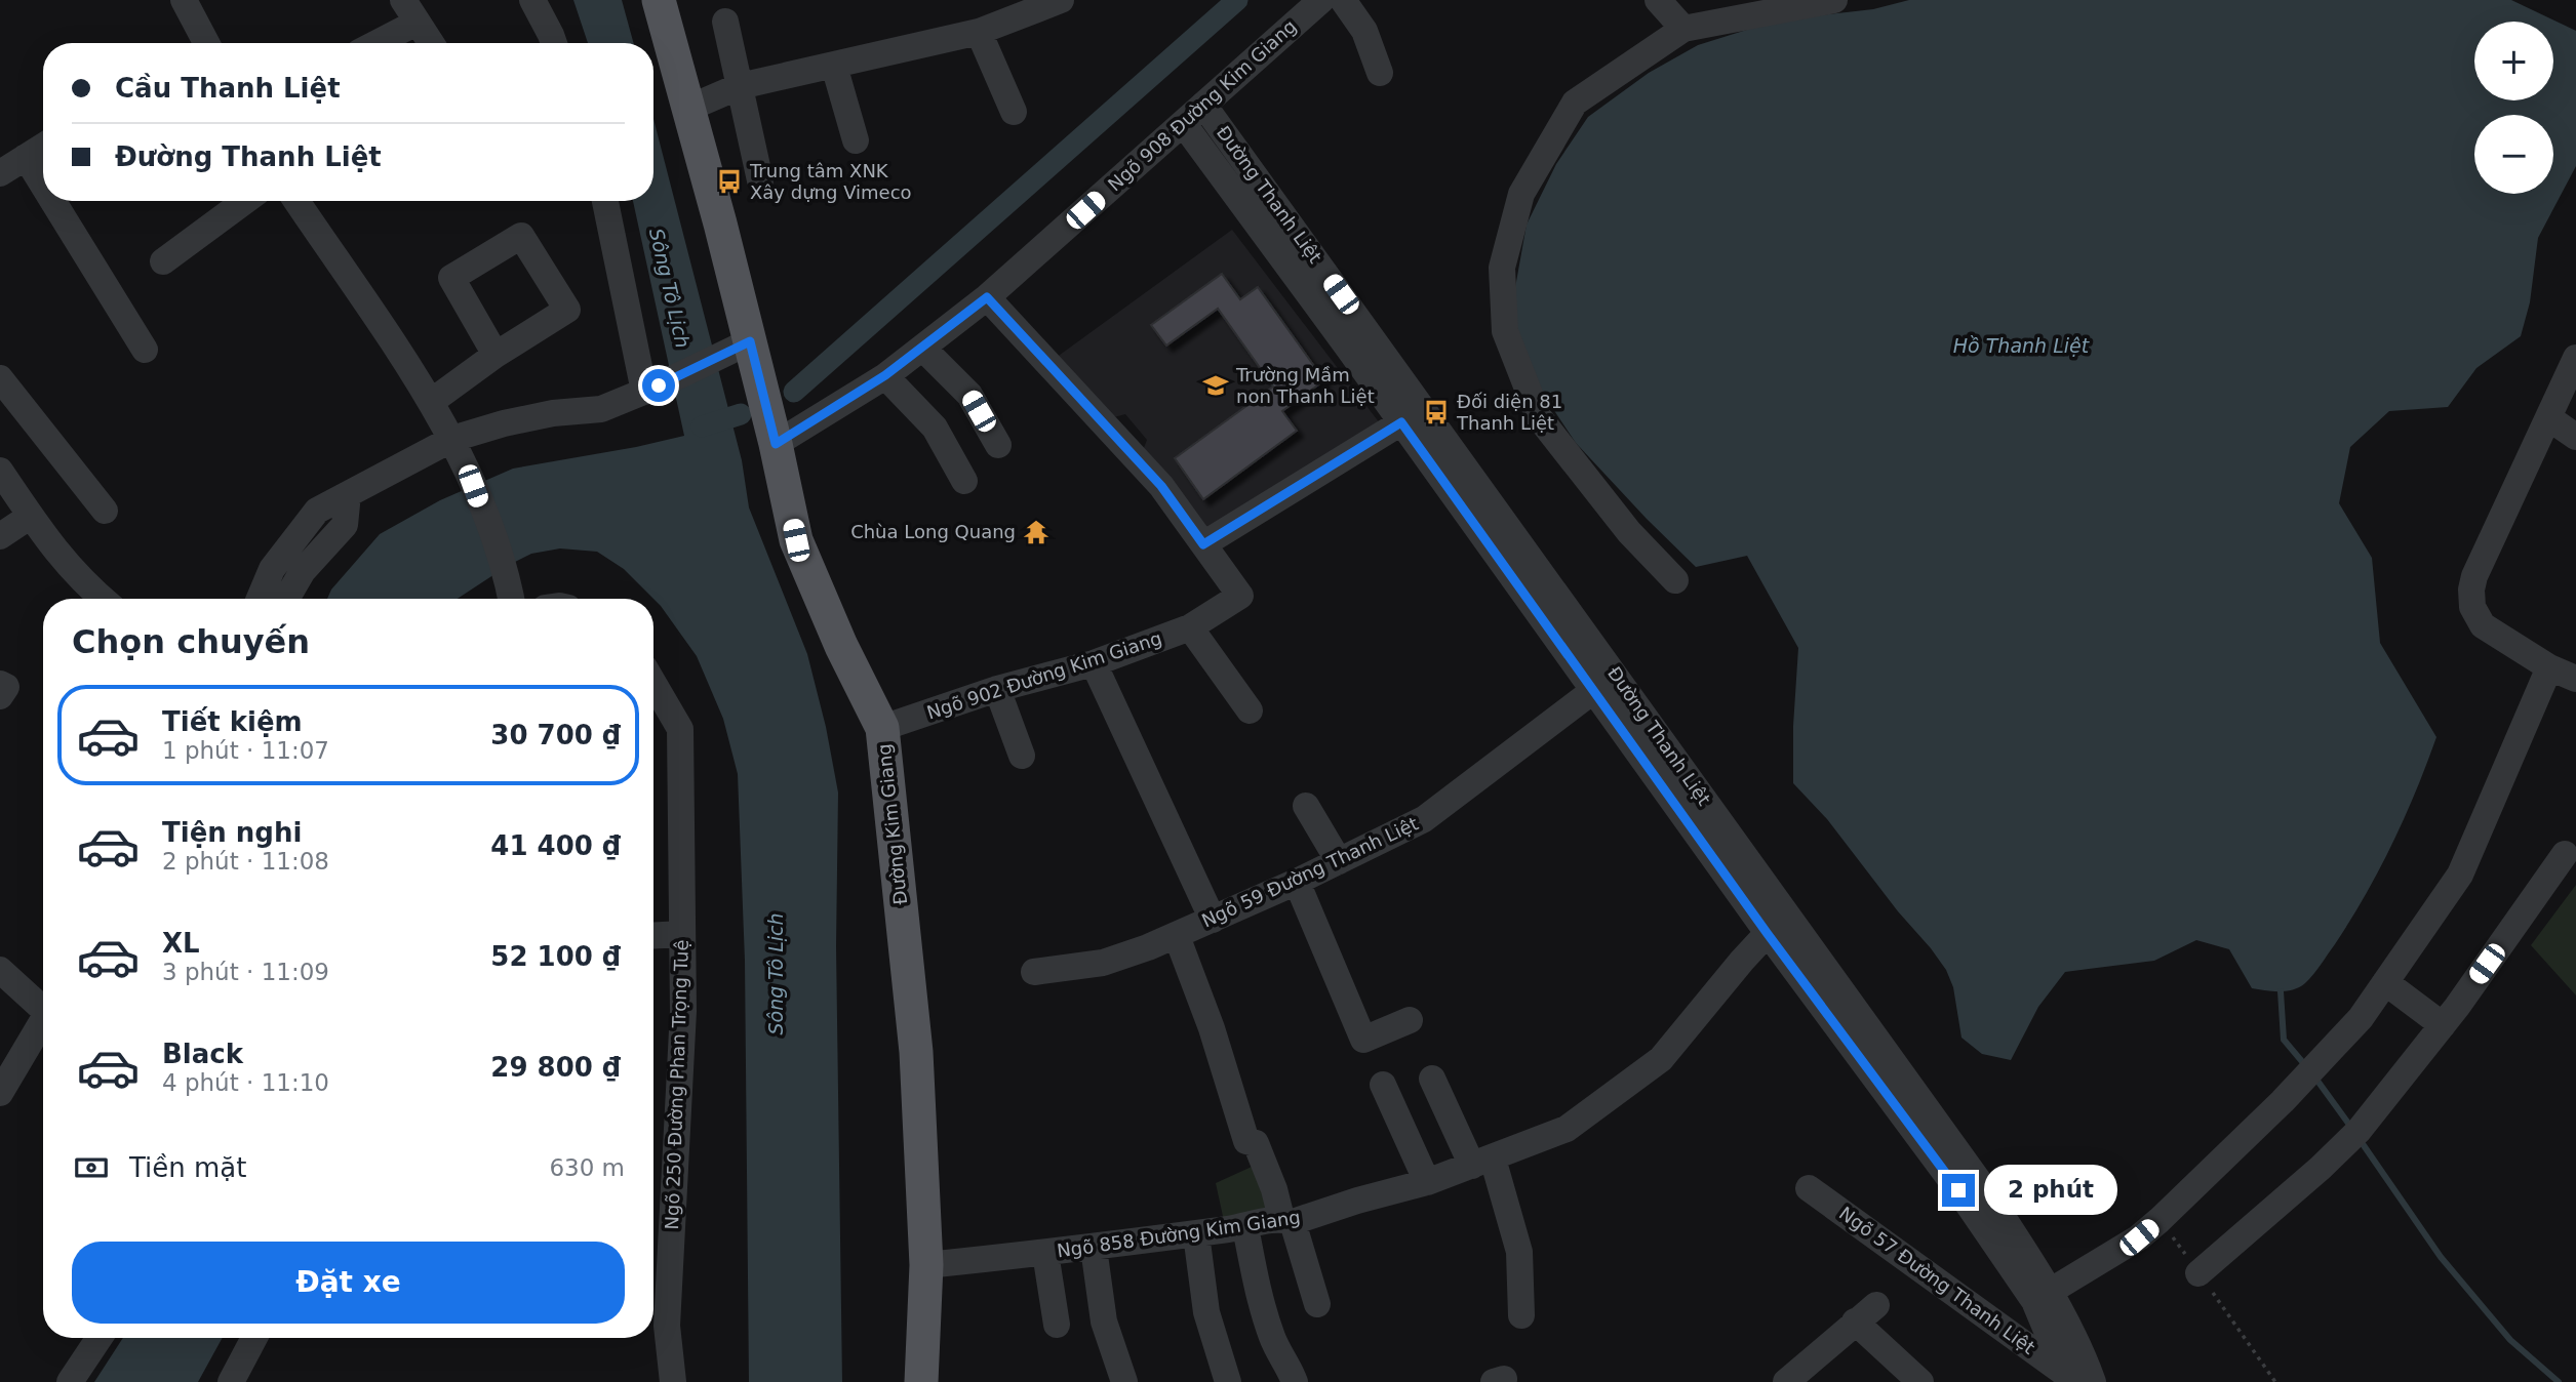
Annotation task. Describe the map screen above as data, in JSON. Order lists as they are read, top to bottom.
{
  "streets": {
    "main road": ["Đường Kim Giang"],
    "street": [
      "Ngõ 908 Đường Kim Giang",
      "Đường Thanh Liệt",
      "Ngõ 902 Đường Kim Giang",
      "Ngõ 59 Đường Thanh Liệt",
      "Ngõ 250 Đường Phan Trọng Tuệ",
      "Ngõ 858 Đường Kim Giang",
      "Ngõ 57 Đường Thanh Liệt"
    ]
  },
  "crossings": [
    ["Ngõ 908 Đường Kim Giang", "Đường Thanh Liệt"],
    ["Ngõ 908 Đường Kim Giang", "Đường Kim Giang"],
    ["Đường Thanh Liệt", "Ngõ 59 Đường Thanh Liệt"],
    ["Đường Thanh Liệt", "Ngõ 858 Đường Kim Giang"],
    ["Đường Thanh Liệt", "Ngõ 57 Đường Thanh Liệt"],
    ["Ngõ 902 Đường Kim Giang", "Đường Kim Giang"],
    ["Đường Kim Giang", "Ngõ 858 Đường Kim Giang"]
  ],
  "water": ["Sông Tô Lịch", "Hồ Thanh Liệt"],
  "places": {
    "bus stop": ["Trung tâm XNK Xây dựng Vimeco", "Đối diện 81 Thanh Liệt"],
    "school or university": ["Trường Mầm non Thanh Liệt"],
    "temple": ["Chùa Long Quang"]
  },
  "page": {
    "map_buttons": ["+", "−"],
    "banner": ["Cầu Thanh Liệt", "Đường Thanh Liệt"],
    "heading": "Chọn chuyến",
    "list": [
      {
        "name": "Tiết kiệm",
        "note": "1 phút · 11:07",
        "value": "30 700 ₫"
      },
      {
        "name": "Tiện nghi",
        "note": "2 phút · 11:08",
        "value": "41 400 ₫"
      },
      {
        "name": "XL",
        "note": "3 phút · 11:09",
        "value": "52 100 ₫"
      },
      {
        "name": "Black",
        "note": "4 phút · 11:10",
        "value": "29 800 ₫"
      }
    ],
    "pay": ["Tiền mặt", "630 m"],
    "bubble": "2 phút",
    "buttons": "Đặt xe"
  }
}
